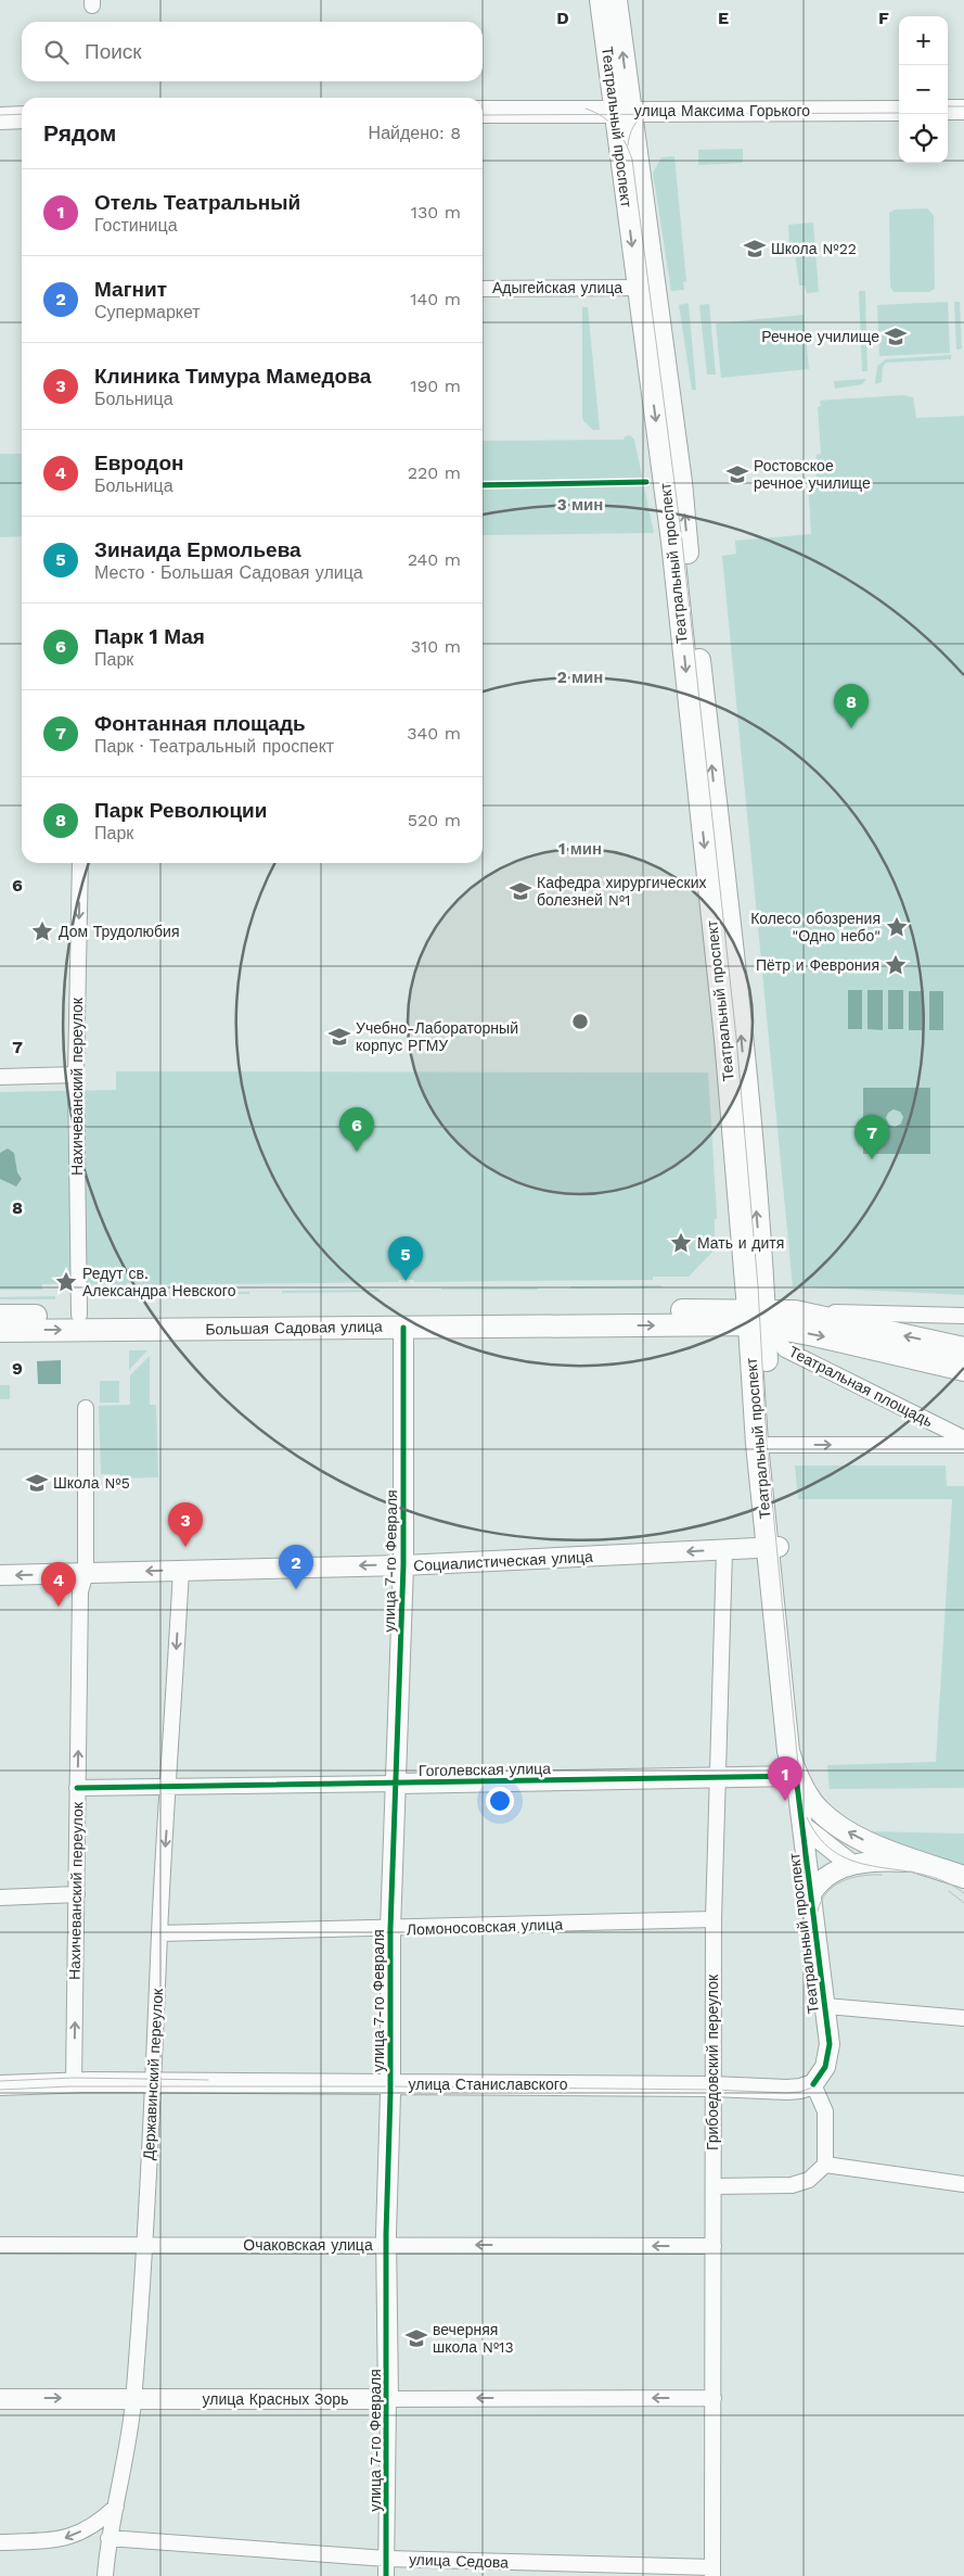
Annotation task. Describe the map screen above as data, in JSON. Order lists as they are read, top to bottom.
{
  "streets": {
    "main road": [
      "улица Максима Горького",
      "Театральный проспект",
      "Большая Садовая улица",
      "Театральная площадь"
    ],
    "street": [
      "Адыгейская улица",
      "Нахичеванский переулок",
      "улица 7-го Февраля",
      "Социалистическая улица",
      "Гоголевская улица",
      "Ломоносовская улица",
      "Грибоедовский переулок",
      "Державинский переулок",
      "улица Станиславского",
      "Очаковская улица",
      "улица Красных Зорь",
      "улица Седова"
    ]
  },
  "crossings": [
    ["улица Максима Горького", "Театральный проспект"],
    ["Театральный проспект", "Адыгейская улица"],
    ["Театральный проспект", "Большая Садовая улица"],
    ["Театральный проспект", "Театральная площадь"],
    ["Театральный проспект", "Социалистическая улица"],
    ["Театральный проспект", "Гоголевская улица"],
    ["Театральный проспект", "улица Станиславского"],
    ["Нахичеванский переулок", "Большая Садовая улица"],
    ["Нахичеванский переулок", "Социалистическая улица"],
    ["Нахичеванский переулок", "Гоголевская улица"],
    ["Нахичеванский переулок", "улица Станиславского"],
    ["Большая Садовая улица", "Театральная площадь"],
    ["Большая Садовая улица", "улица 7-го Февраля"],
    ["улица 7-го Февраля", "Социалистическая улица"],
    ["улица 7-го Февраля", "Гоголевская улица"],
    ["улица 7-го Февраля", "Ломоносовская улица"],
    ["улица 7-го Февраля", "улица Станиславского"],
    ["улица 7-го Февраля", "Очаковская улица"],
    ["улица 7-го Февраля", "улица Красных Зорь"],
    ["улица 7-го Февраля", "улица Седова"],
    ["Социалистическая улица", "Грибоедовский переулок"],
    ["Социалистическая улица", "Державинский переулок"],
    ["Гоголевская улица", "Грибоедовский переулок"],
    ["Гоголевская улица", "Державинский переулок"],
    ["Ломоносовская улица", "Грибоедовский переулок"],
    ["Ломоносовская улица", "Державинский переулок"],
    ["Грибоедовский переулок", "улица Станиславского"],
    ["Грибоедовский переулок", "Очаковская улица"],
    ["Грибоедовский переулок", "улица Красных Зорь"],
    ["Грибоедовский переулок", "улица Седова"],
    ["Державинский переулок", "улица Станиславского"],
    ["Державинский переулок", "Очаковская улица"],
    ["Державинский переулок", "улица Красных Зорь"],
    ["Державинский переулок", "улица Седова"]
  ],
  "one_way": ["Социалистическая улица", "Державинский переулок", "Очаковская улица"],
  "places": {
    "school or university": [
      "Школа №22",
      "Речное училище",
      "Ростовское речное училище",
      "Кафедра хирургических болезней №1",
      "Учебно-Лабораторный корпус РГМУ",
      "Школа №5",
      "вечерняя школа №13"
    ],
    "place": [
      "Колесо обозрения \"Одно небо\"",
      "Дом Трудолюбия",
      "Пётр и Феврония",
      "Мать и дитя",
      "Редут св. Александра Невского"
    ]
  },
  "page": {
    "map_buttons": ["+", "−"],
    "search": "Поиск",
    "heading": ["Рядом", "Найдено: 8"],
    "list": [
      {
        "mark": "1",
        "name": "Отель Театральный",
        "note": "Гостиница",
        "value": "130 m"
      },
      {
        "mark": "2",
        "name": "Магнит",
        "note": "Супермаркет",
        "value": "140 m"
      },
      {
        "mark": "3",
        "name": "Клиника Тимура Мамедова",
        "note": "Больница",
        "value": "190 m"
      },
      {
        "mark": "4",
        "name": "Евродон",
        "note": "Больница",
        "value": "220 m"
      },
      {
        "mark": "5",
        "name": "Зинаида Ермольева",
        "note": "Место · Большая Садовая улица",
        "value": "240 m"
      },
      {
        "mark": "6",
        "name": "Парк 1 Мая",
        "note": "Парк",
        "value": "310 m"
      },
      {
        "mark": "7",
        "name": "Фонтанная площадь",
        "note": "Парк · Театральный проспект",
        "value": "340 m"
      },
      {
        "mark": "8",
        "name": "Парк Революции",
        "note": "Парк",
        "value": "520 m"
      }
    ],
    "pins": [
      "8",
      "6",
      "7",
      "5",
      "3",
      "2",
      "4",
      "1"
    ]
  },
  "grid": {
    "columns": ["D", "E", "F"],
    "rows": [
      "6",
      "7",
      "8",
      "9"
    ]
  },
  "rings": ["3 мин", "2 мин", "1 мин"]
}
